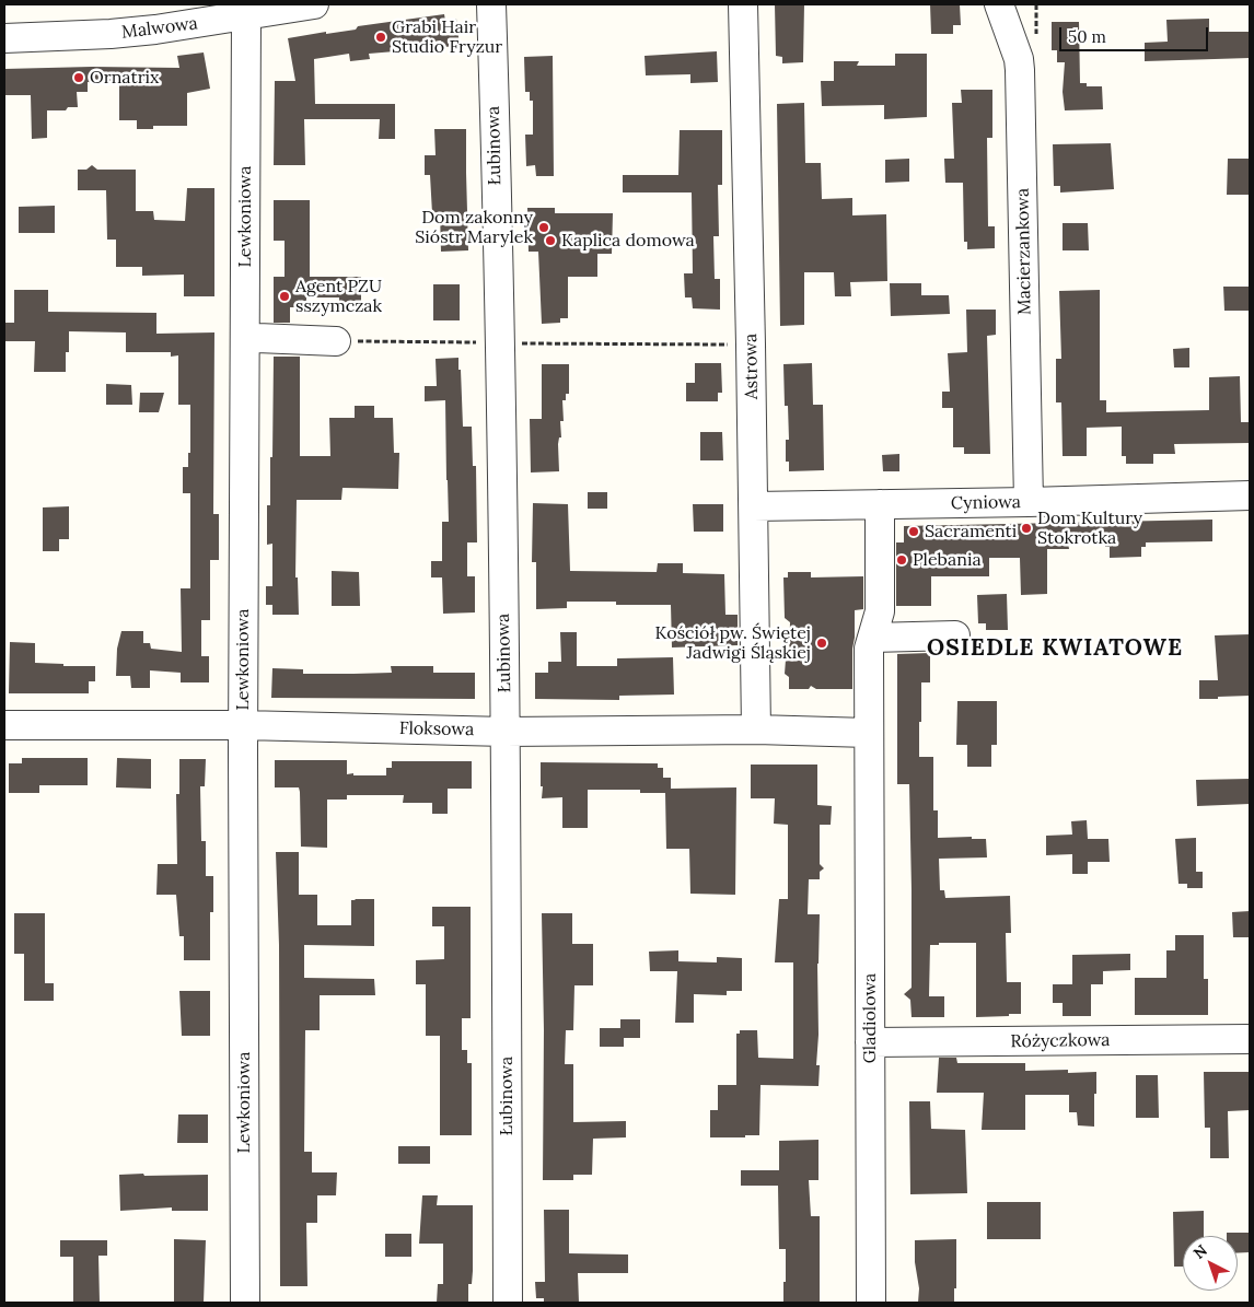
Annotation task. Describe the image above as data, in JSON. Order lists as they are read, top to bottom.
{
  "streets": {
    "street": [
      "Malwowa",
      "Łubinowa",
      "Lewkoniowa",
      "Macierzankowa",
      "Astrowa",
      "Cyniowa",
      "Floksowa",
      "Gladiolowa",
      "Różyczkowa"
    ]
  },
  "crossings": [
    ["Malwowa", "Lewkoniowa"],
    ["Łubinowa", "Floksowa"],
    ["Lewkoniowa", "Floksowa"],
    ["Macierzankowa", "Cyniowa"],
    ["Astrowa", "Cyniowa"],
    ["Astrowa", "Floksowa"],
    ["Cyniowa", "Gladiolowa"],
    ["Floksowa", "Gladiolowa"],
    ["Gladiolowa", "Różyczkowa"]
  ],
  "districts": ["OSIEDLE KWIATOWE"],
  "places": [
    "Grabi Hair Studio Fryzur",
    "Ornatrix",
    "Dom zakonny Sióstr Marylek",
    "Kaplica domowa",
    "Agent PZU sszymczak",
    "Dom Kultury Stokrotka",
    "Sacramenti",
    "Plebania",
    "Kościół pw. Świętej Jadwigi Śląskiej"
  ],
  "scale_bar": "50 m",
  "north": "top left"
}
